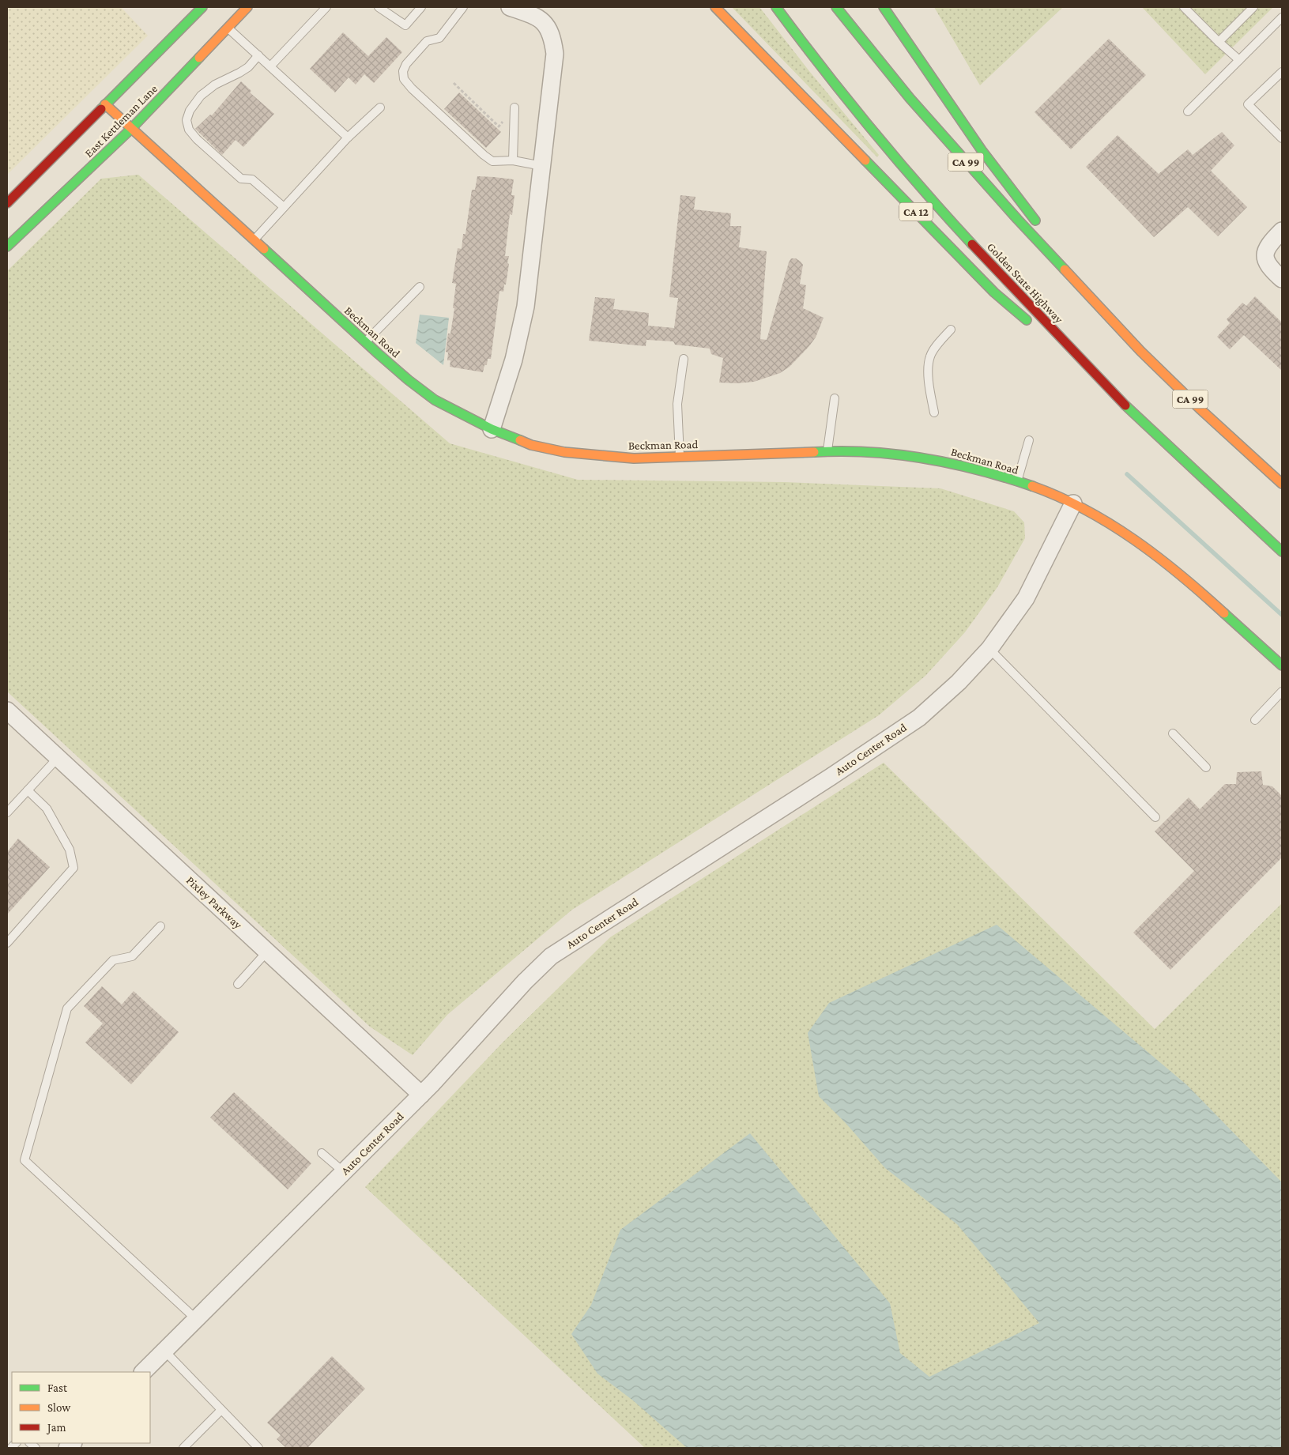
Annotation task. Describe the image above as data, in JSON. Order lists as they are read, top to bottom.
{
  "streets": {
    "main road": [
      "East Kettleman Lane",
      "CA 99",
      "CA 12",
      "Golden State Highway",
      "Beckman Road"
    ],
    "street": ["Auto Center Road", "Pixley Parkway"]
  },
  "crossings": [
    ["East Kettleman Lane", "Beckman Road"],
    ["Beckman Road", "Auto Center Road"],
    ["Auto Center Road", "Pixley Parkway"]
  ],
  "legend": ["Fast", "Slow", "Jam"]
}
